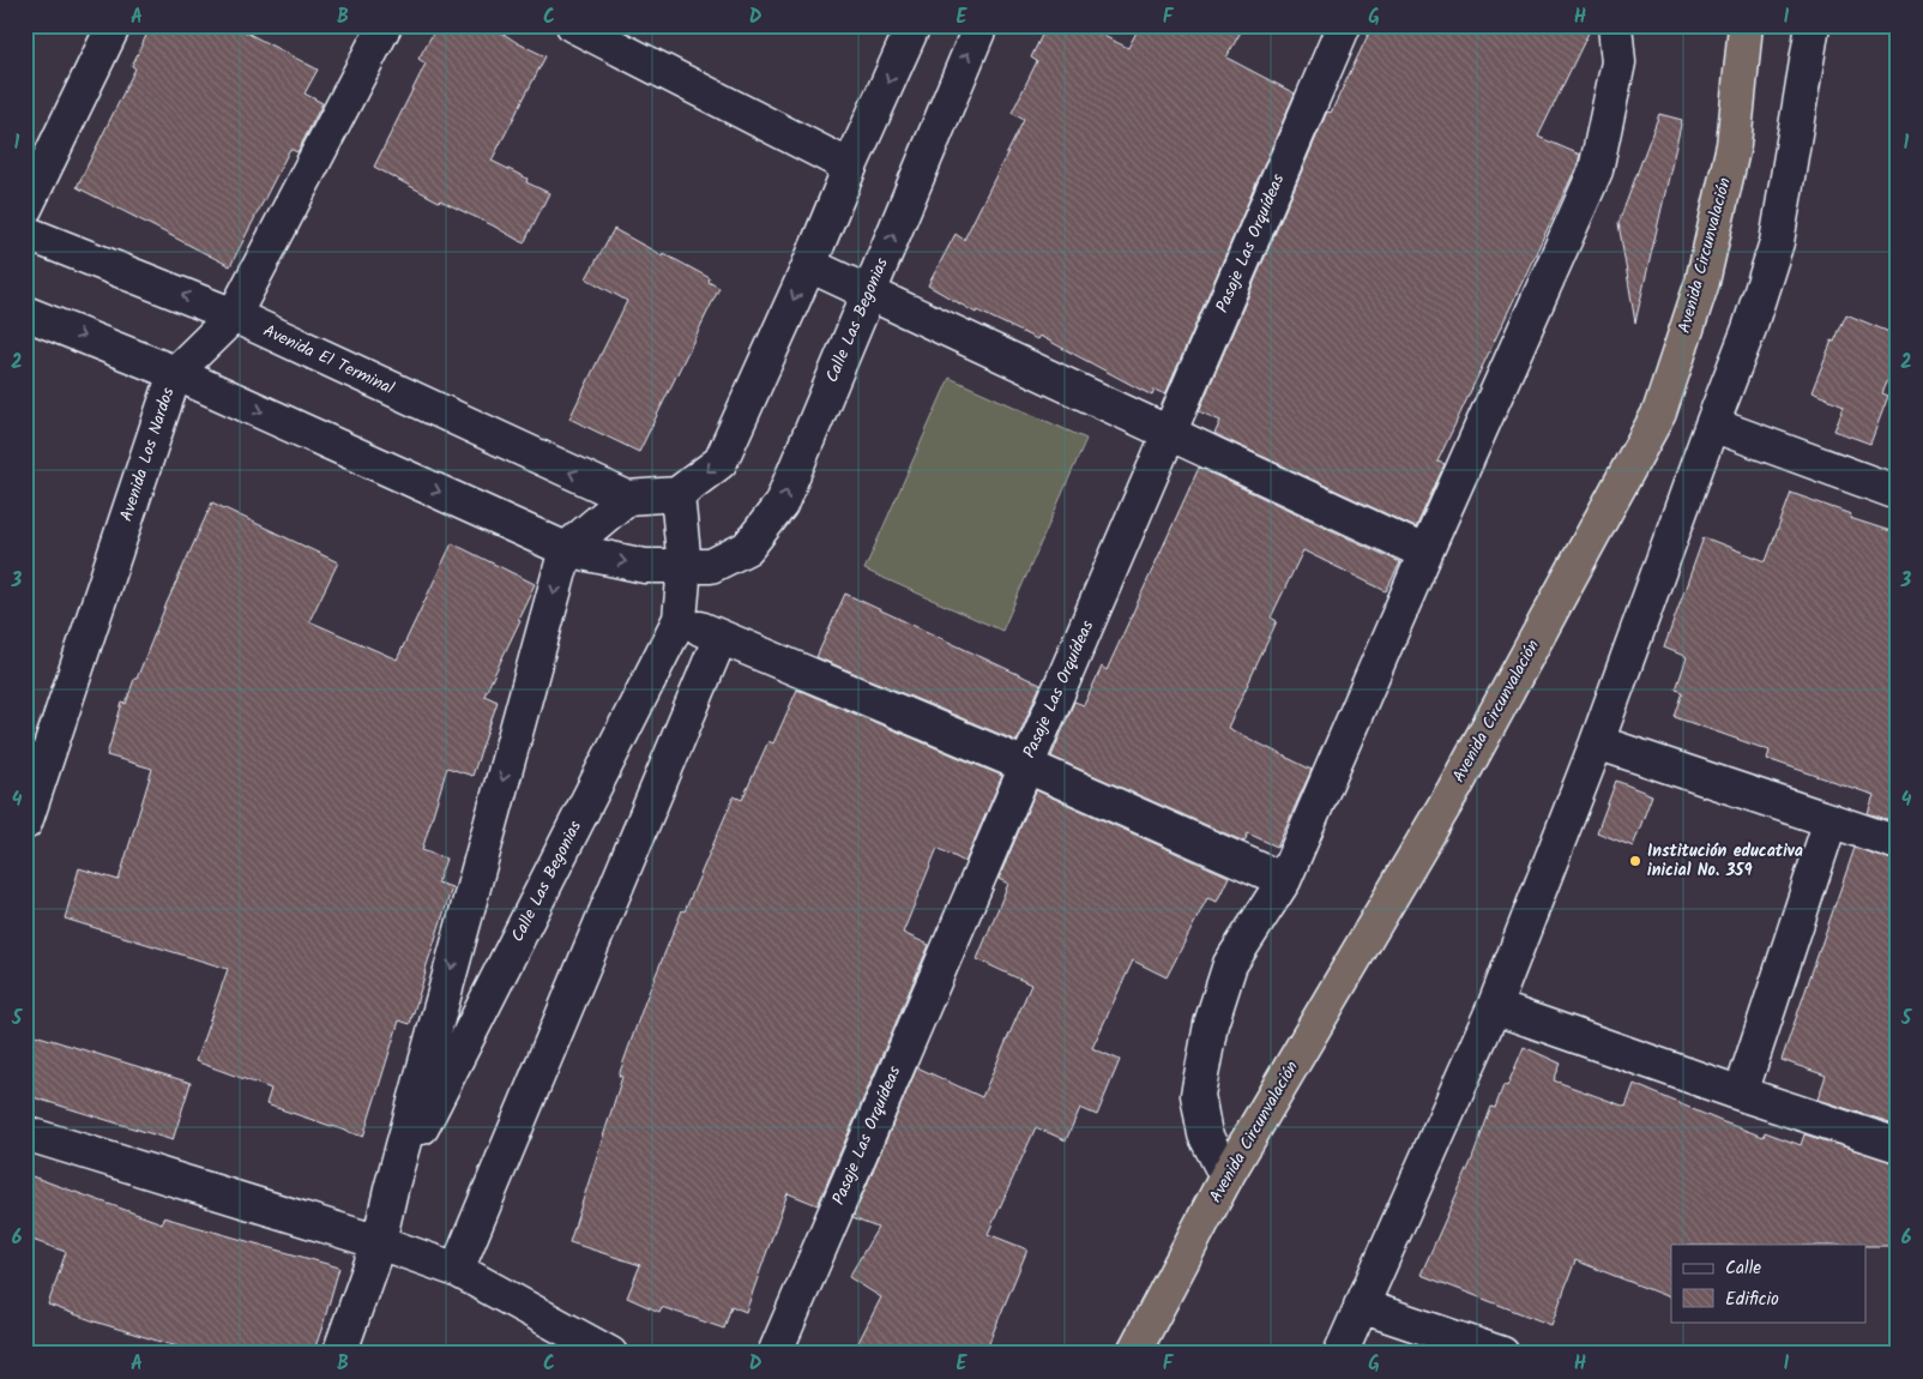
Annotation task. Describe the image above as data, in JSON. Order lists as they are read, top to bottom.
{
  "streets": {
    "highway": ["Avenida Circunvalación"],
    "street": [
      "Pasaje Las Orquídeas",
      "Calle Las Begonias",
      "Avenida El Terminal",
      "Avenida Los Nardos"
    ]
  },
  "crossings": [
    ["Avenida El Terminal", "Avenida Los Nardos"]
  ],
  "places": ["Institución educativa inicial No. 359"],
  "legend": ["Calle", "Edificio"],
  "grid": {
    "columns": [
      "A",
      "B",
      "C",
      "D",
      "E",
      "F",
      "G",
      "H",
      "I"
    ],
    "rows": [
      "1",
      "2",
      "3",
      "4",
      "5",
      "6"
    ]
  }
}
